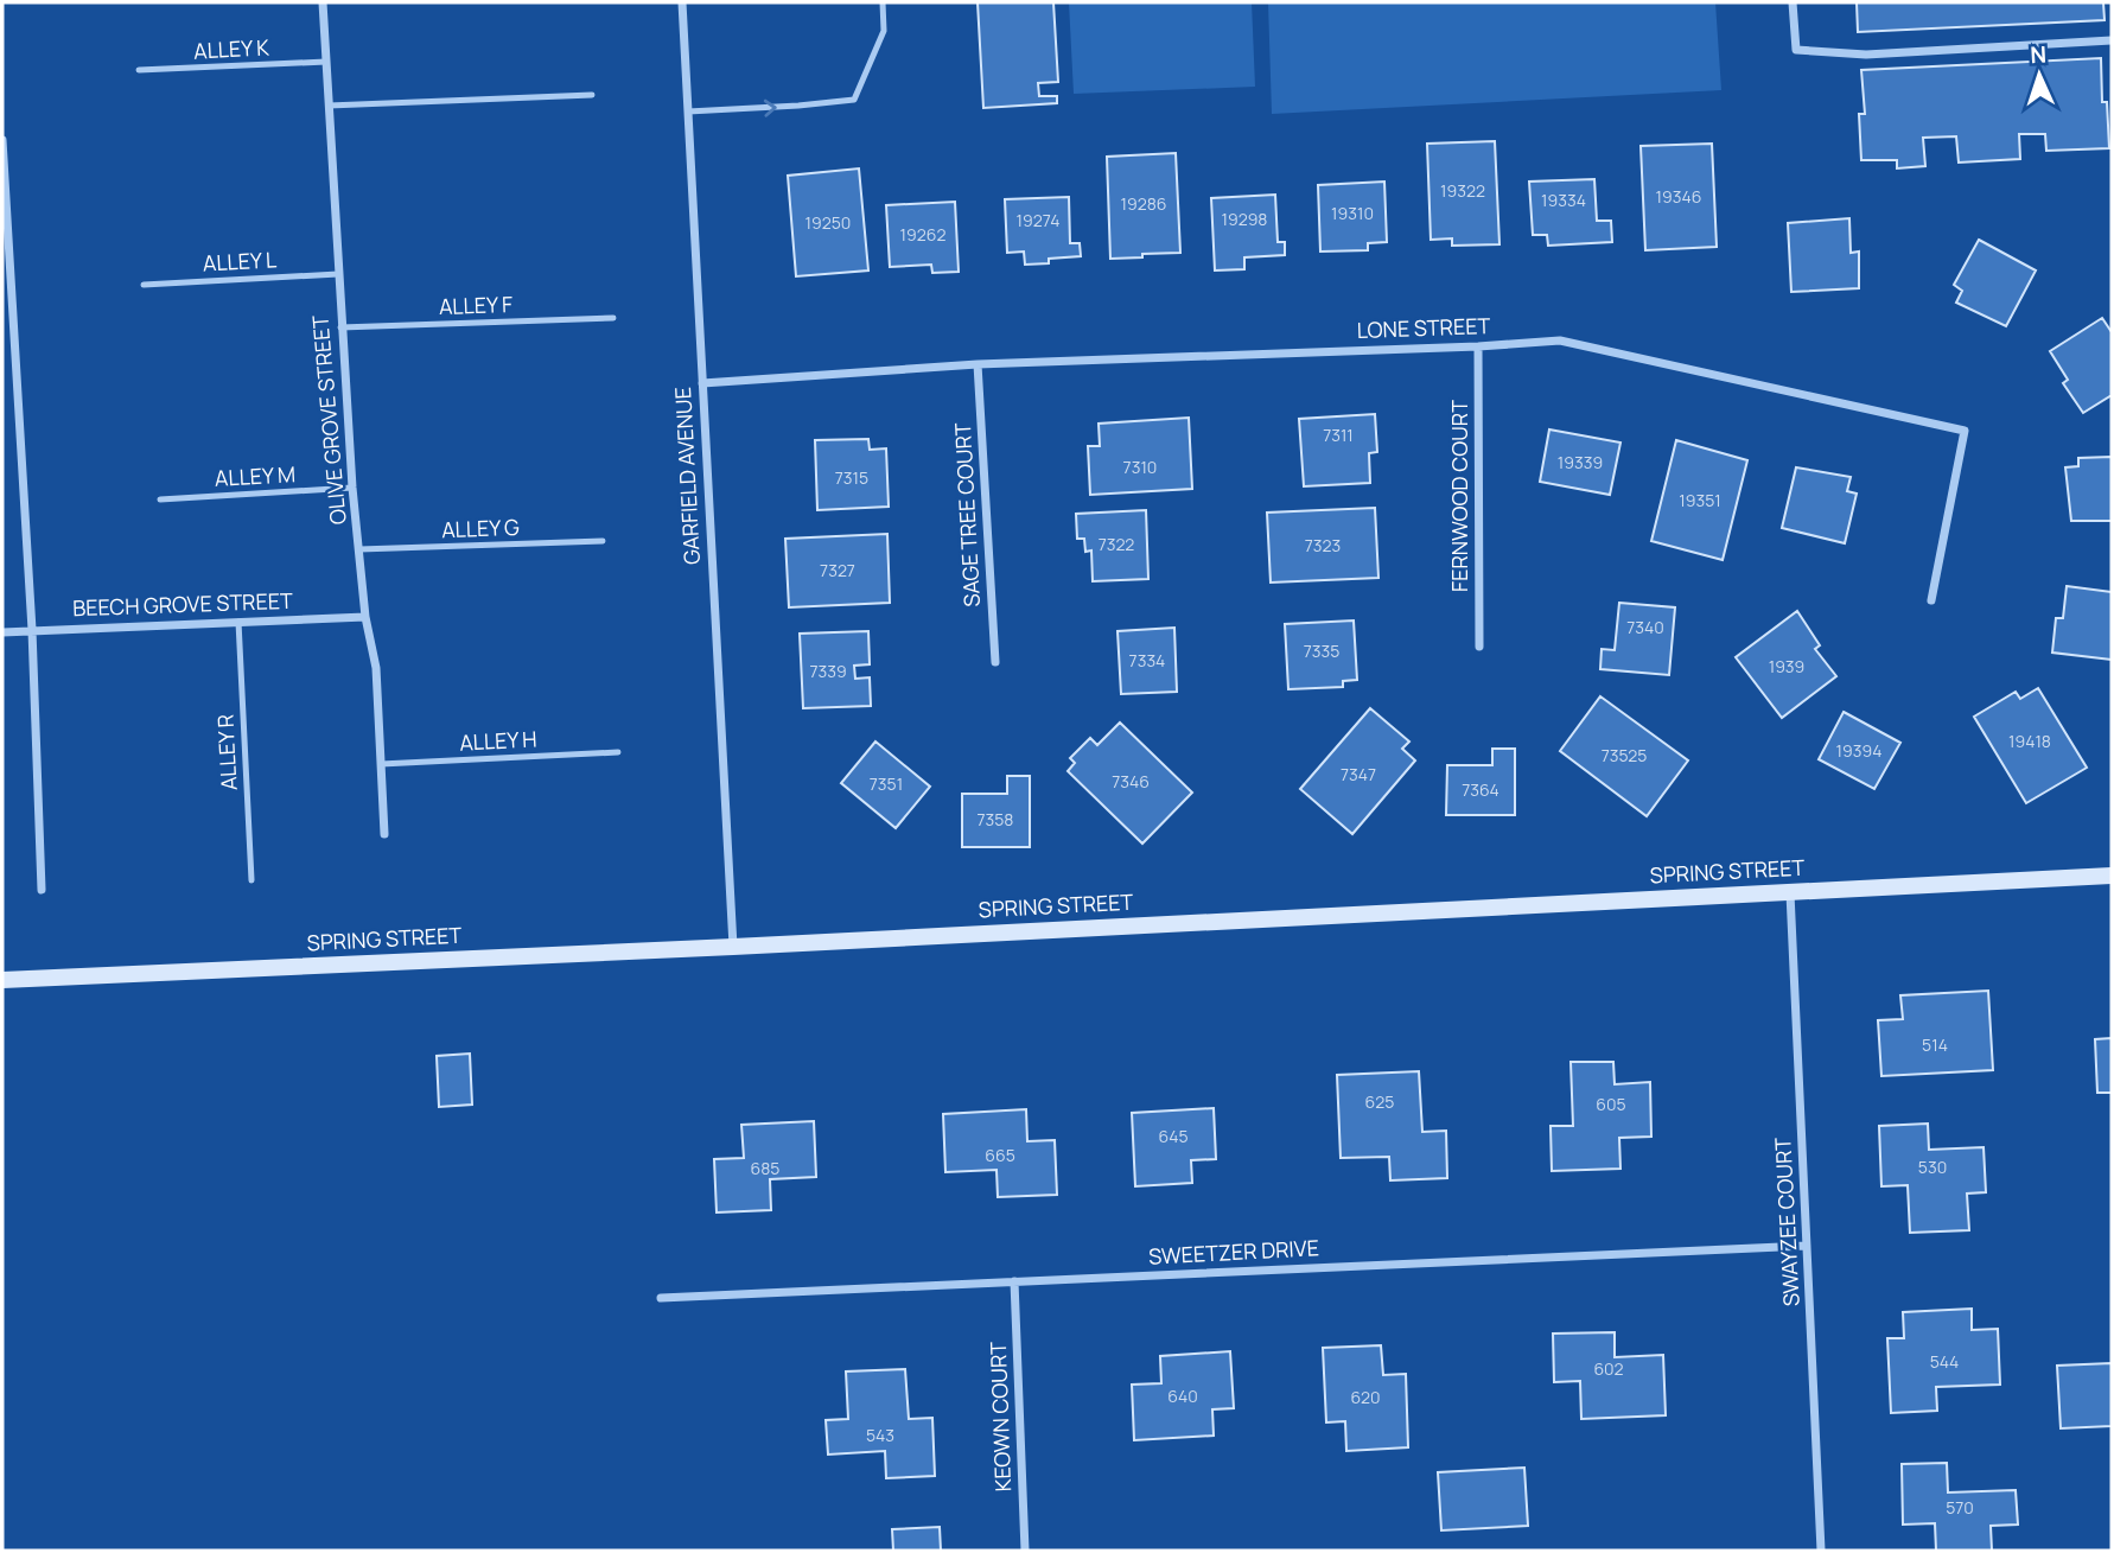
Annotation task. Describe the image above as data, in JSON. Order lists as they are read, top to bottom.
{
  "streets": {
    "street": [
      "LONE STREET",
      "OLIVE GROVE STREET",
      "GARFIELD AVENUE",
      "FERNWOOD COURT",
      "SAGE TREE COURT",
      "BEECH GROVE STREET",
      "SPRING STREET",
      "SWAYZEE COURT",
      "SWEETZER DRIVE",
      "KEOWN COURT"
    ],
    "lane": [
      "ALLEY K",
      "ALLEY L",
      "ALLEY F",
      "ALLEY M",
      "ALLEY G",
      "ALLEY H",
      "ALLEY R"
    ]
  },
  "crossings": [
    ["ALLEY K", "OLIVE GROVE STREET"],
    ["ALLEY L", "OLIVE GROVE STREET"],
    ["ALLEY F", "OLIVE GROVE STREET"],
    ["LONE STREET", "GARFIELD AVENUE"],
    ["LONE STREET", "FERNWOOD COURT"],
    ["LONE STREET", "SAGE TREE COURT"],
    ["OLIVE GROVE STREET", "ALLEY M"],
    ["OLIVE GROVE STREET", "ALLEY G"],
    ["OLIVE GROVE STREET", "BEECH GROVE STREET"],
    ["OLIVE GROVE STREET", "ALLEY H"],
    ["GARFIELD AVENUE", "SPRING STREET"],
    ["BEECH GROVE STREET", "ALLEY R"],
    ["SPRING STREET", "SWAYZEE COURT"],
    ["SWAYZEE COURT", "SWEETZER DRIVE"],
    ["SWEETZER DRIVE", "KEOWN COURT"]
  ],
  "house_numbers": [
    "19322",
    "19346",
    "19334",
    "19286",
    "19310",
    "19298",
    "19274",
    "19250",
    "19262",
    "7311",
    "19339",
    "7310",
    "7315",
    "19351",
    "7322",
    "7323",
    "7327",
    "7340",
    "7335",
    "7334",
    "1939",
    "7339",
    "19418",
    "19394",
    "73525",
    "7347",
    "7346",
    "7351",
    "7364",
    "7358",
    "514",
    "625",
    "605",
    "645",
    "665",
    "530",
    "685",
    "544",
    "602",
    "640",
    "620",
    "543",
    "570"
  ],
  "north": "top"
}
